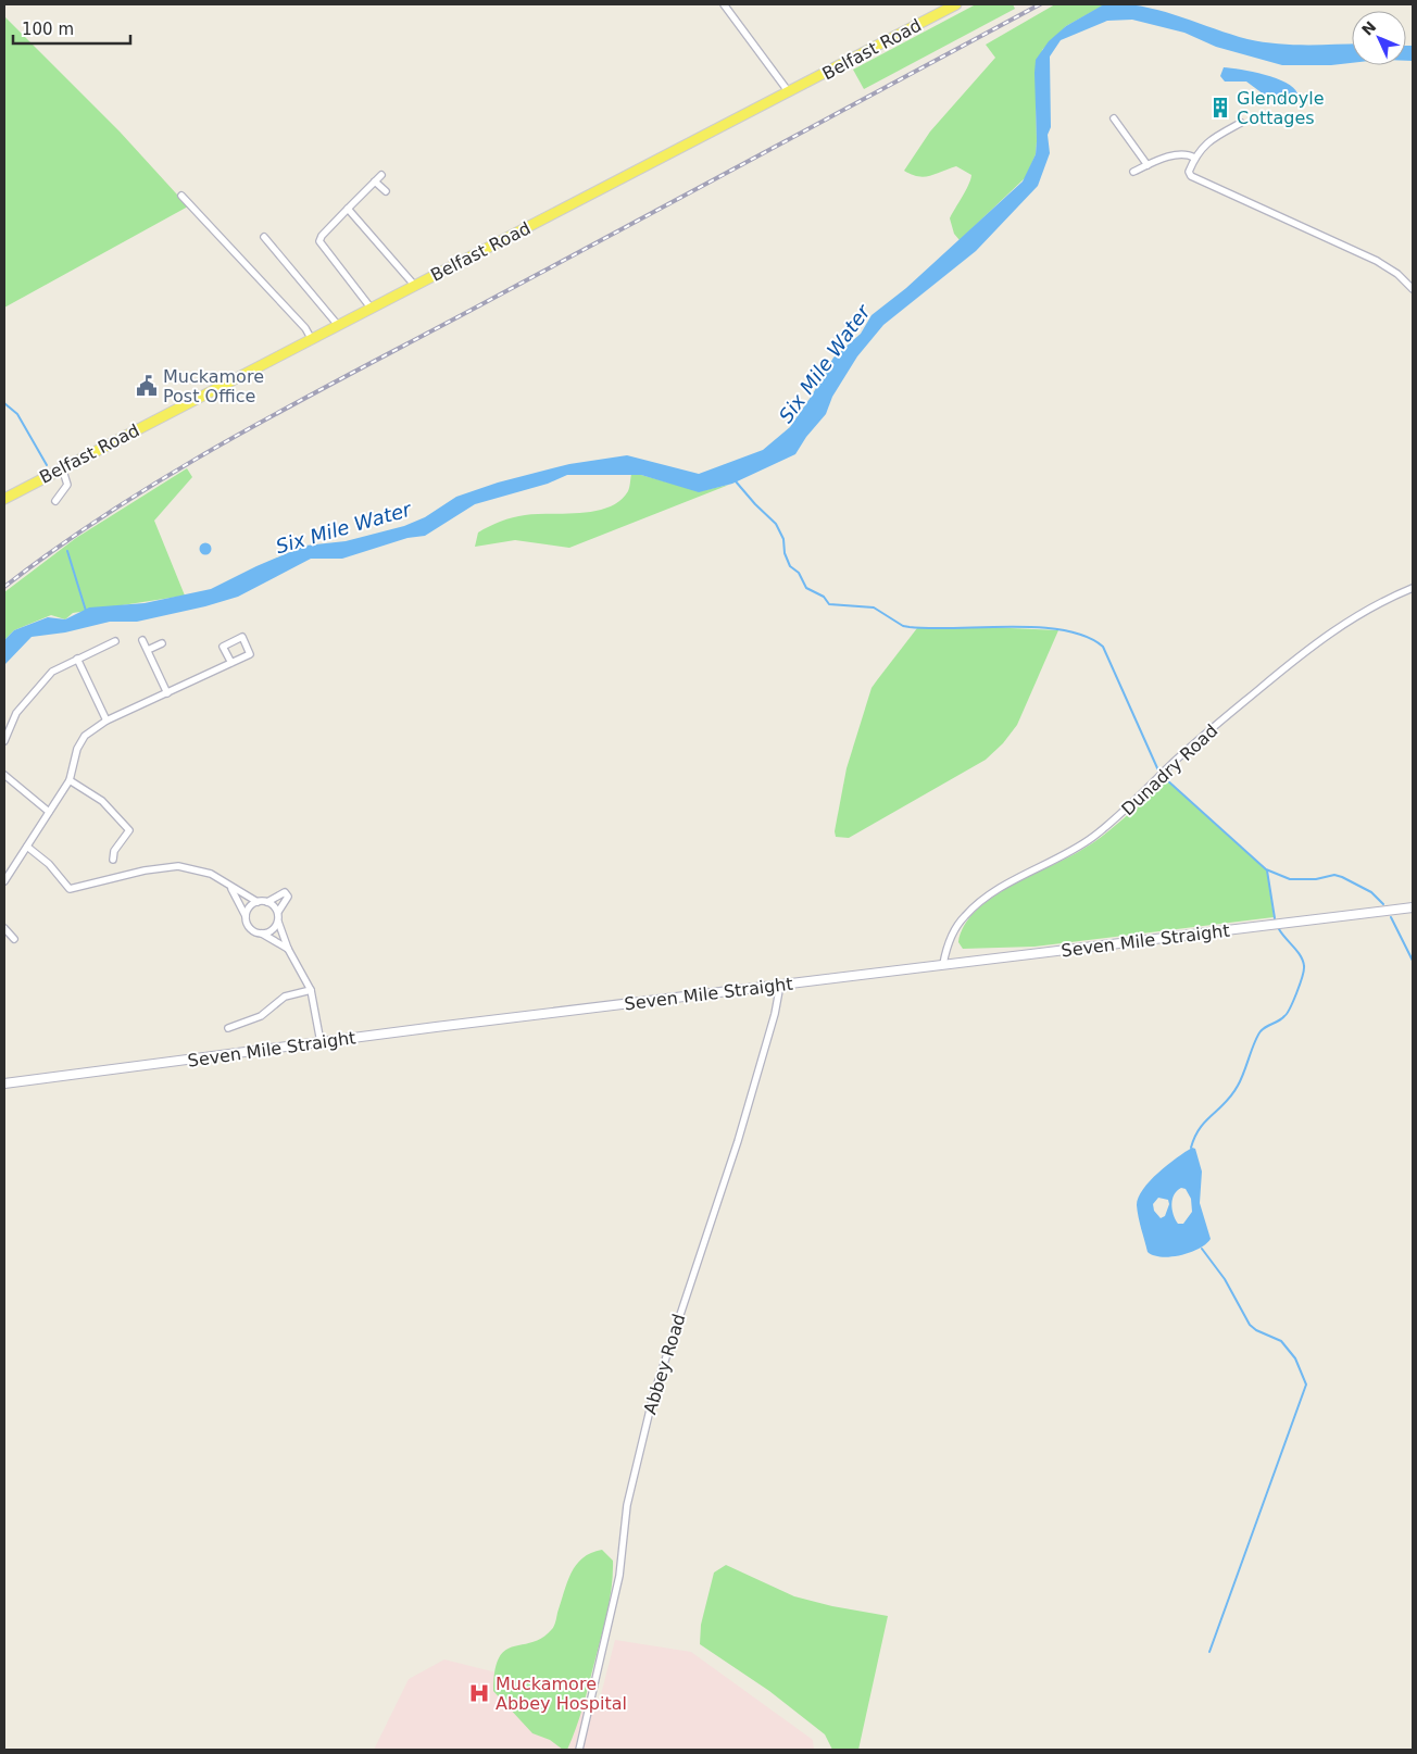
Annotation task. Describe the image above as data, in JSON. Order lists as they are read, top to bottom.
{
  "streets": {
    "main road": ["Belfast Road", "Seven Mile Straight"],
    "street": ["Dunadry Road", "Abbey Road"]
  },
  "crossings": [
    ["Dunadry Road", "Seven Mile Straight"],
    ["Seven Mile Straight", "Abbey Road"]
  ],
  "water": ["Six Mile Water"],
  "places": {
    "building": ["Glendoyle Cottages"],
    "public building": ["Muckamore Post Office"],
    "hospital": ["Muckamore Abbey Hospital"]
  },
  "scale_bar": "100 m",
  "north": "top left"
}
